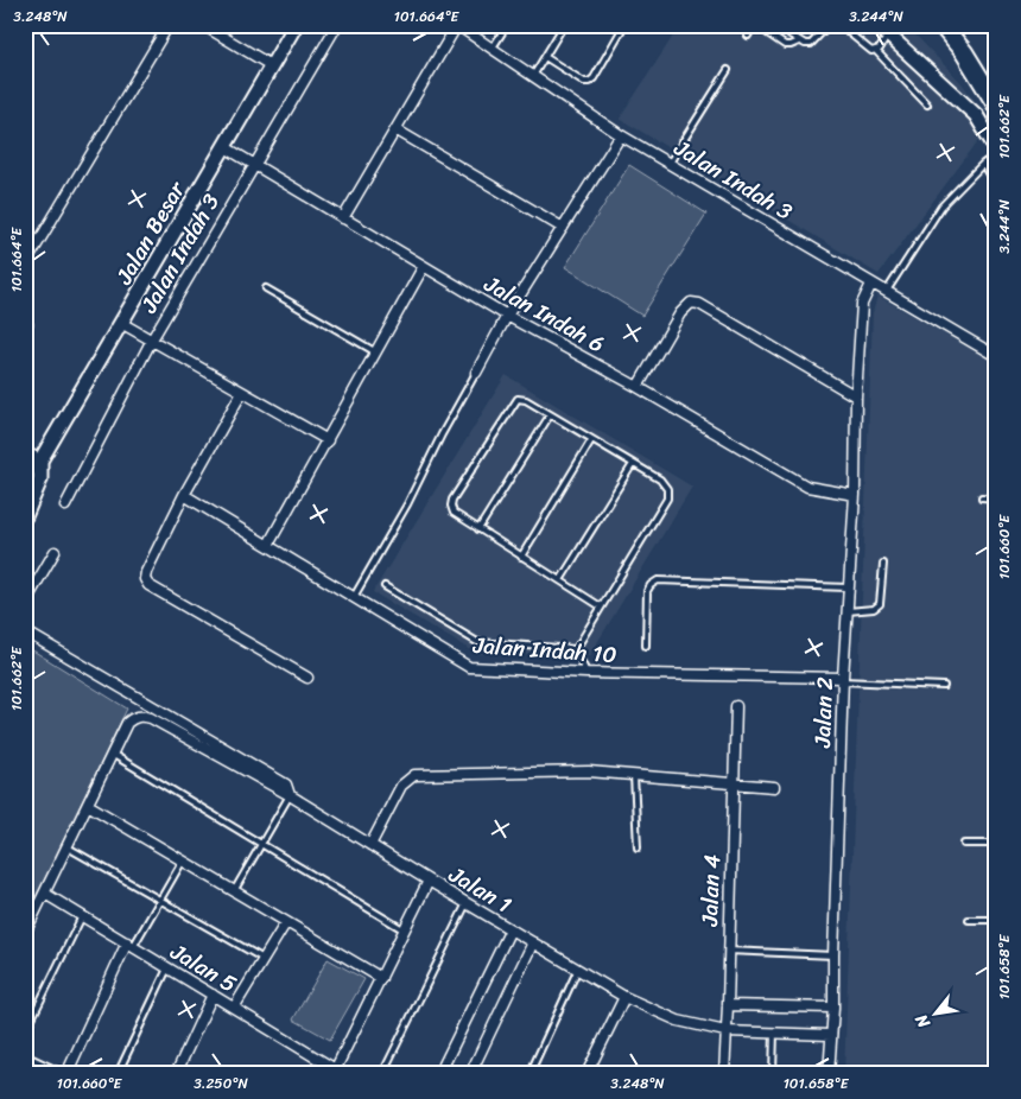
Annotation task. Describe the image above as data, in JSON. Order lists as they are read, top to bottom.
{
  "streets": {
    "street": [
      "Jalan Indah 3",
      "Jalan Besar",
      "Jalan Indah 6",
      "Jalan Indah 10",
      "Jalan 2",
      "Jalan 1",
      "Jalan 4",
      "Jalan 5"
    ]
  },
  "crossings": [
    ["Jalan Indah 3", "Jalan Indah 6"],
    ["Jalan Indah 3", "Jalan 2"],
    ["Jalan Besar", "Jalan Indah 6"],
    ["Jalan Indah 6", "Jalan 2"],
    ["Jalan Indah 10", "Jalan 2"],
    ["Jalan 2", "Jalan 1"],
    ["Jalan 1", "Jalan 4"]
  ],
  "north": "bottom left",
  "coordinates": [
    "3.248°N",
    "101.664°E",
    "3.244°N",
    "101.662°E",
    "101.660°E",
    "101.658°E",
    "3.250°N"
  ]
}
